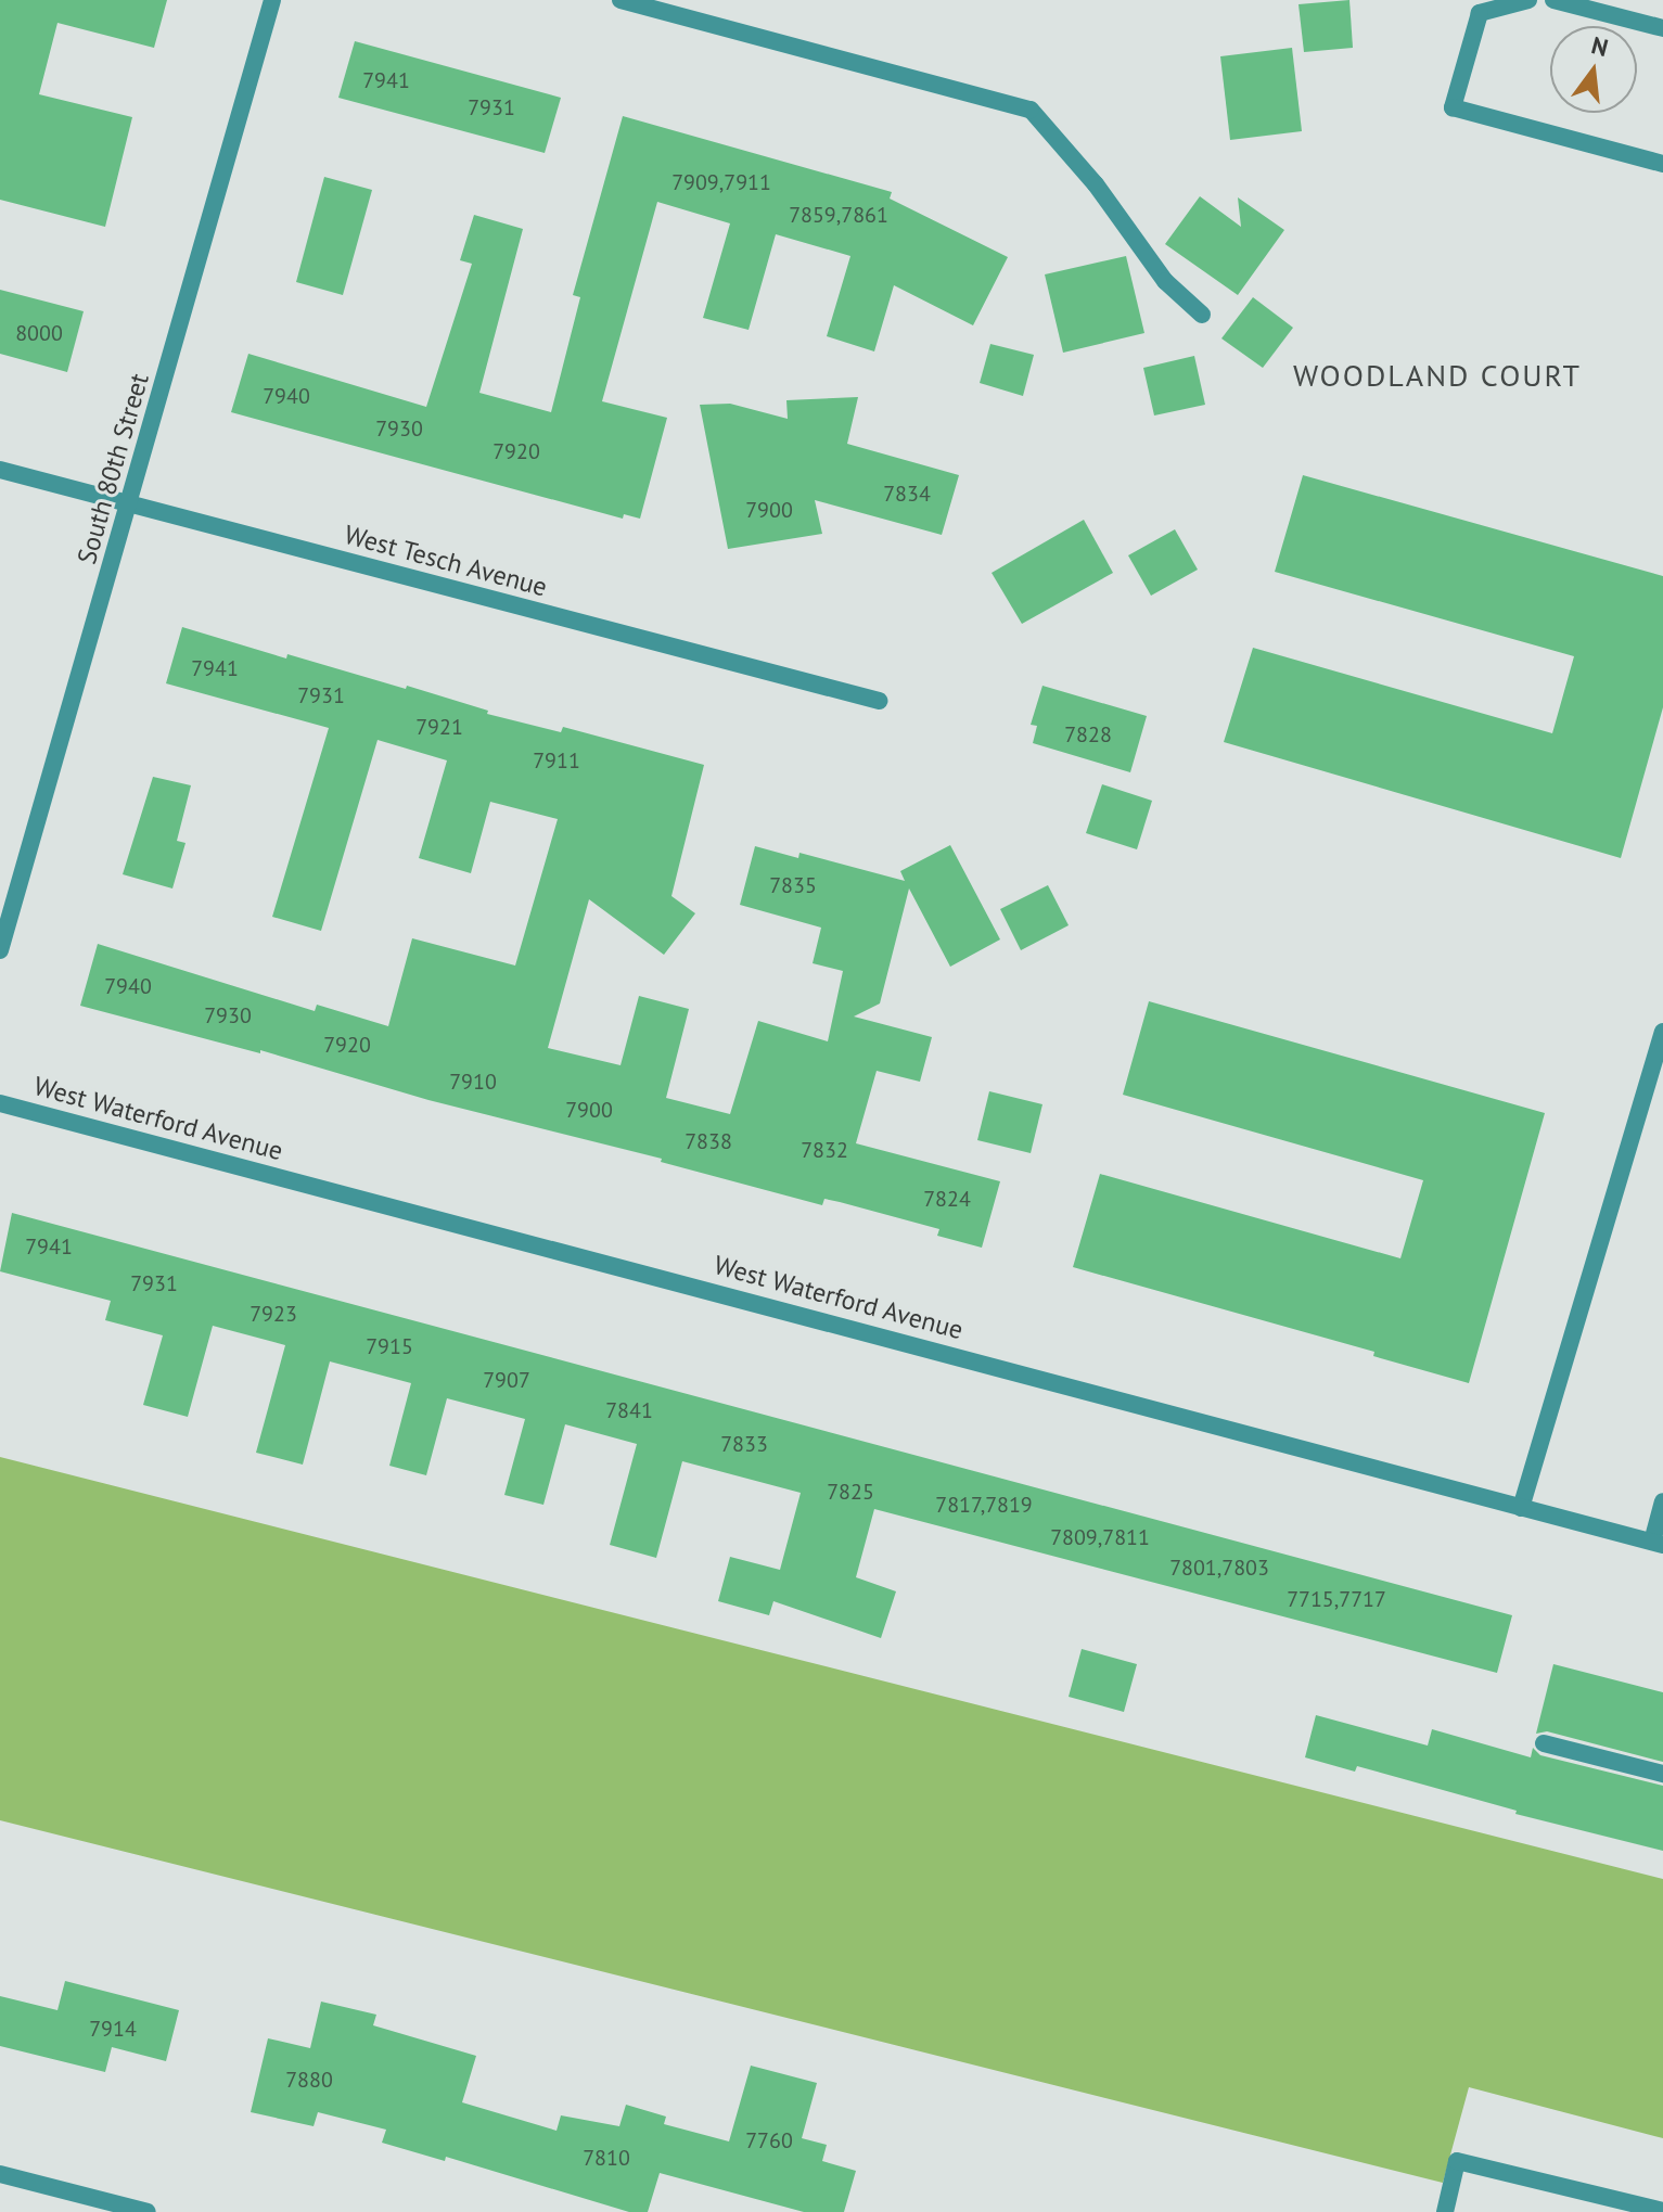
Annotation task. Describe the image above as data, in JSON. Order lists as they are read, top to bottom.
{
  "streets": {
    "street": ["South 80th Street", "West Tesch Avenue", "West Waterford Avenue"]
  },
  "crossings": [
    ["South 80th Street", "West Tesch Avenue"]
  ],
  "districts": ["WOODLAND COURT"],
  "house_numbers": [
    "7941",
    "7931",
    "7909,7911",
    "7859,7861",
    "8000",
    "7940",
    "7930",
    "7920",
    "7834",
    "7900",
    "7941",
    "7931",
    "7921",
    "7828",
    "7911",
    "7835",
    "7940",
    "7930",
    "7920",
    "7910",
    "7900",
    "7838",
    "7832",
    "7824",
    "7941",
    "7931",
    "7923",
    "7915",
    "7907",
    "7841",
    "7833",
    "7825",
    "7817,7819",
    "7809,7811",
    "7801,7803",
    "7715,7717",
    "7914",
    "7880",
    "7760",
    "7810"
  ],
  "north": "top"
}
